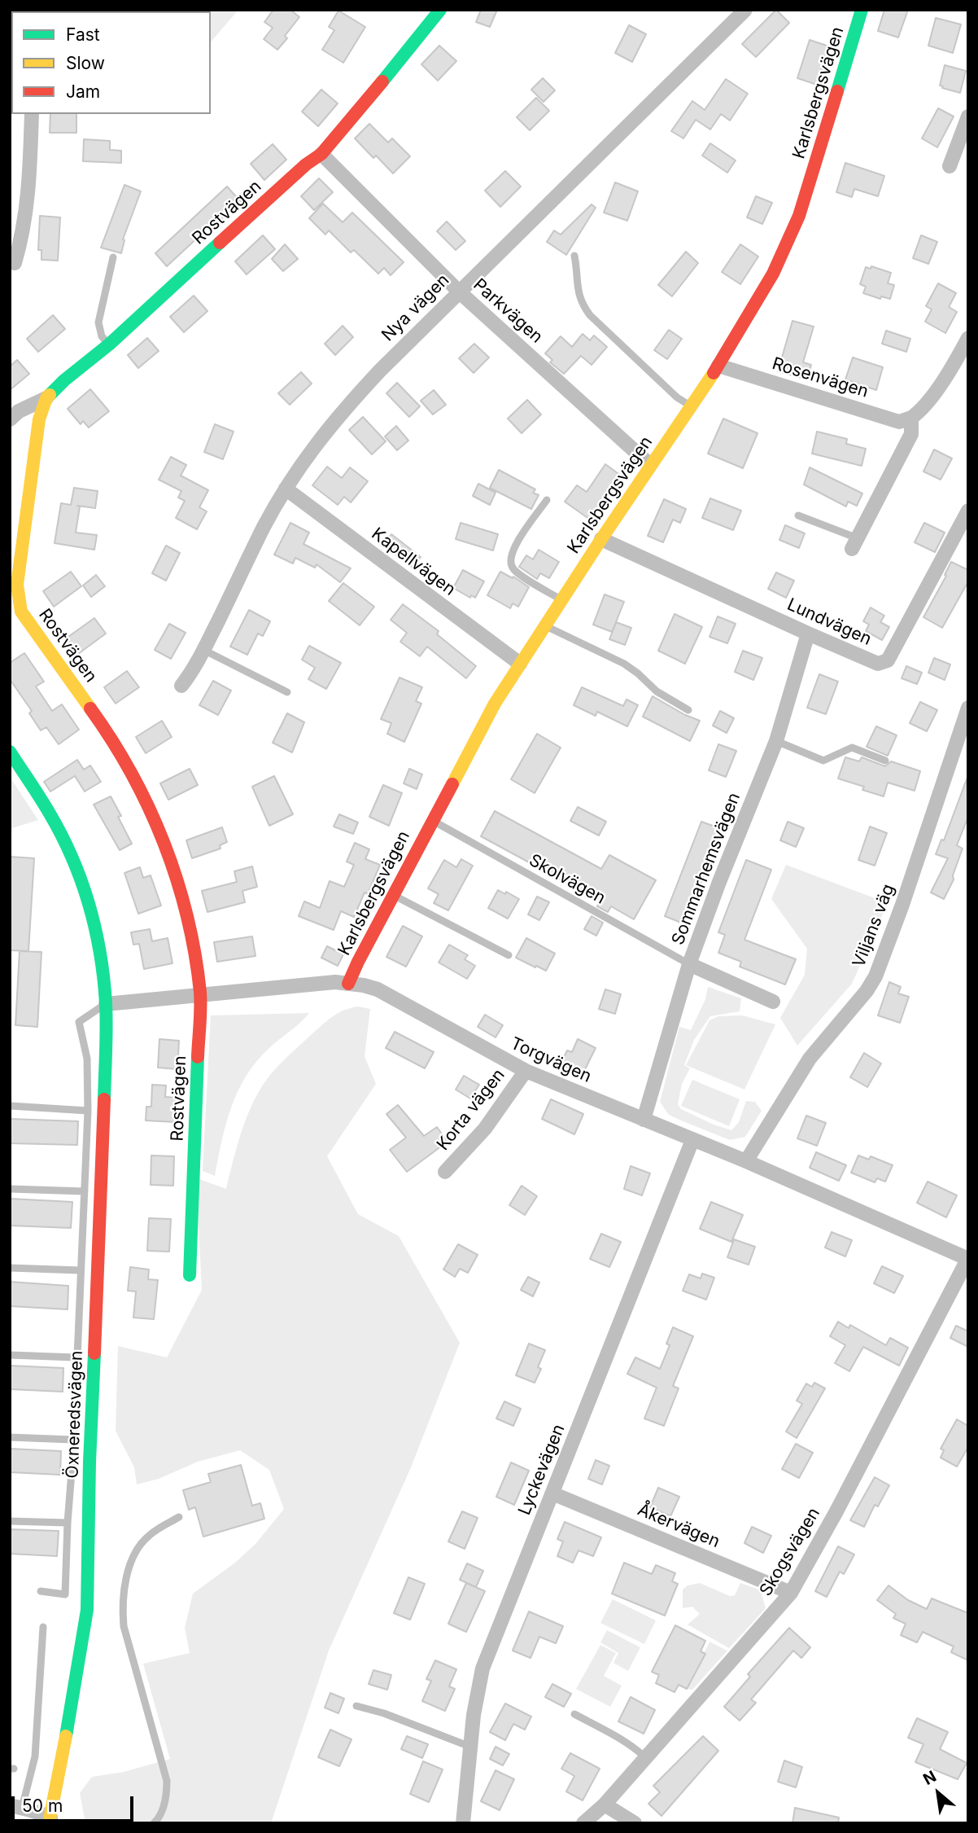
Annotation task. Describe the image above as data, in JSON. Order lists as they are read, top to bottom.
{
  "streets": {
    "street": [
      "Karlsbergsvägen",
      "Rostvägen",
      "Nya vägen",
      "Parkvägen",
      "Rosenvägen",
      "Kapellvägen",
      "Lundvägen",
      "Sommarhemsvägen",
      "Viljans väg",
      "Torgvägen",
      "Korta vägen",
      "Öxneredsvägen",
      "Lyckevägen",
      "Åkervägen",
      "Skogsvägen"
    ],
    "lane": ["Skolvägen"]
  },
  "crossings": [
    ["Karlsbergsvägen", "Parkvägen"],
    ["Karlsbergsvägen", "Rosenvägen"],
    ["Karlsbergsvägen", "Kapellvägen"],
    ["Karlsbergsvägen", "Lundvägen"],
    ["Karlsbergsvägen", "Skolvägen"],
    ["Karlsbergsvägen", "Torgvägen"],
    ["Rostvägen", "Parkvägen"],
    ["Rostvägen", "Torgvägen"],
    ["Nya vägen", "Parkvägen"],
    ["Nya vägen", "Kapellvägen"],
    ["Lundvägen", "Sommarhemsvägen"],
    ["Sommarhemsvägen", "Skolvägen"],
    ["Sommarhemsvägen", "Torgvägen"],
    ["Viljans väg", "Torgvägen"],
    ["Torgvägen", "Korta vägen"],
    ["Torgvägen", "Öxneredsvägen"],
    ["Torgvägen", "Lyckevägen"],
    ["Torgvägen", "Skogsvägen"],
    ["Lyckevägen", "Åkervägen"],
    ["Åkervägen", "Skogsvägen"]
  ],
  "legend": ["Fast", "Slow", "Jam"],
  "scale_bar": "50 m",
  "north": "top left"
}
